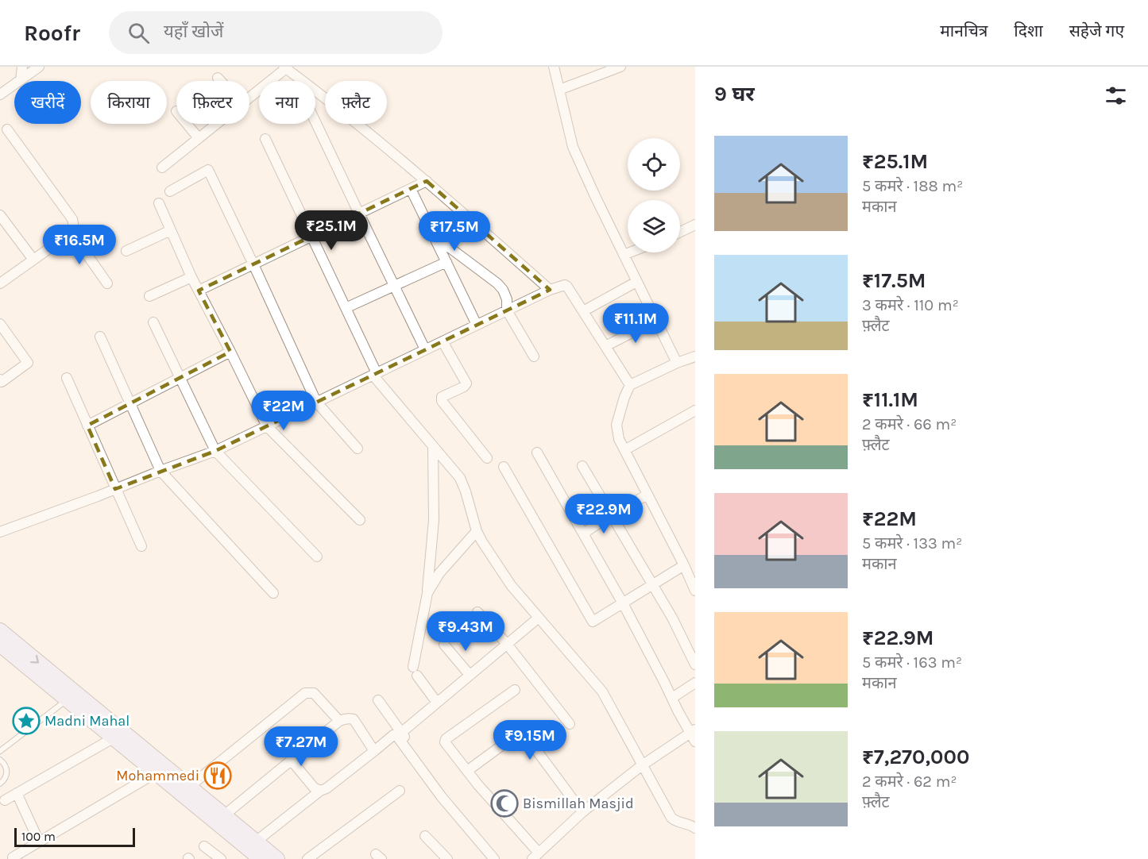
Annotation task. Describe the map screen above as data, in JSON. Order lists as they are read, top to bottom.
{
  "places": {
    "place": ["Madni Mahal"],
    "restaurant": ["Mohammedi"],
    "mosque": ["Bismillah Masjid"]
  },
  "scale_bar": "100 m",
  "page": {
    "header": "Roofr",
    "search": "यहाँ खोजें",
    "nav": ["मानचित्र", "दिशा", "सहेजे गए"],
    "heading": "9 घर",
    "chip": [
      "खरीदें",
      "किराया",
      "फ़िल्टर",
      "नया",
      "फ़्लैट"
    ],
    "list": [
      {
        "name": "₹25.1M",
        "note": "5 कमरे · 188 m² · मकान"
      },
      {
        "name": "₹17.5M",
        "note": "3 कमरे · 110 m² · फ़्लैट"
      },
      {
        "name": "₹11.1M",
        "note": "2 कमरे · 66 m² · फ़्लैट"
      },
      {
        "name": "₹22M",
        "note": "5 कमरे · 133 m² · मकान"
      },
      {
        "name": "₹22.9M",
        "note": "5 कमरे · 163 m² · मकान"
      },
      {
        "name": "₹7,270,000",
        "note": "2 कमरे · 62 m² · फ़्लैट"
      }
    ],
    "price": [
      "₹25.1M",
      "₹17.5M",
      "₹16.5M",
      "₹11.1M",
      "₹22M",
      "₹22.9M",
      "₹9.43M",
      "₹9.15M",
      "₹7.27M"
    ],
    "scale": "100 m"
  }
}
